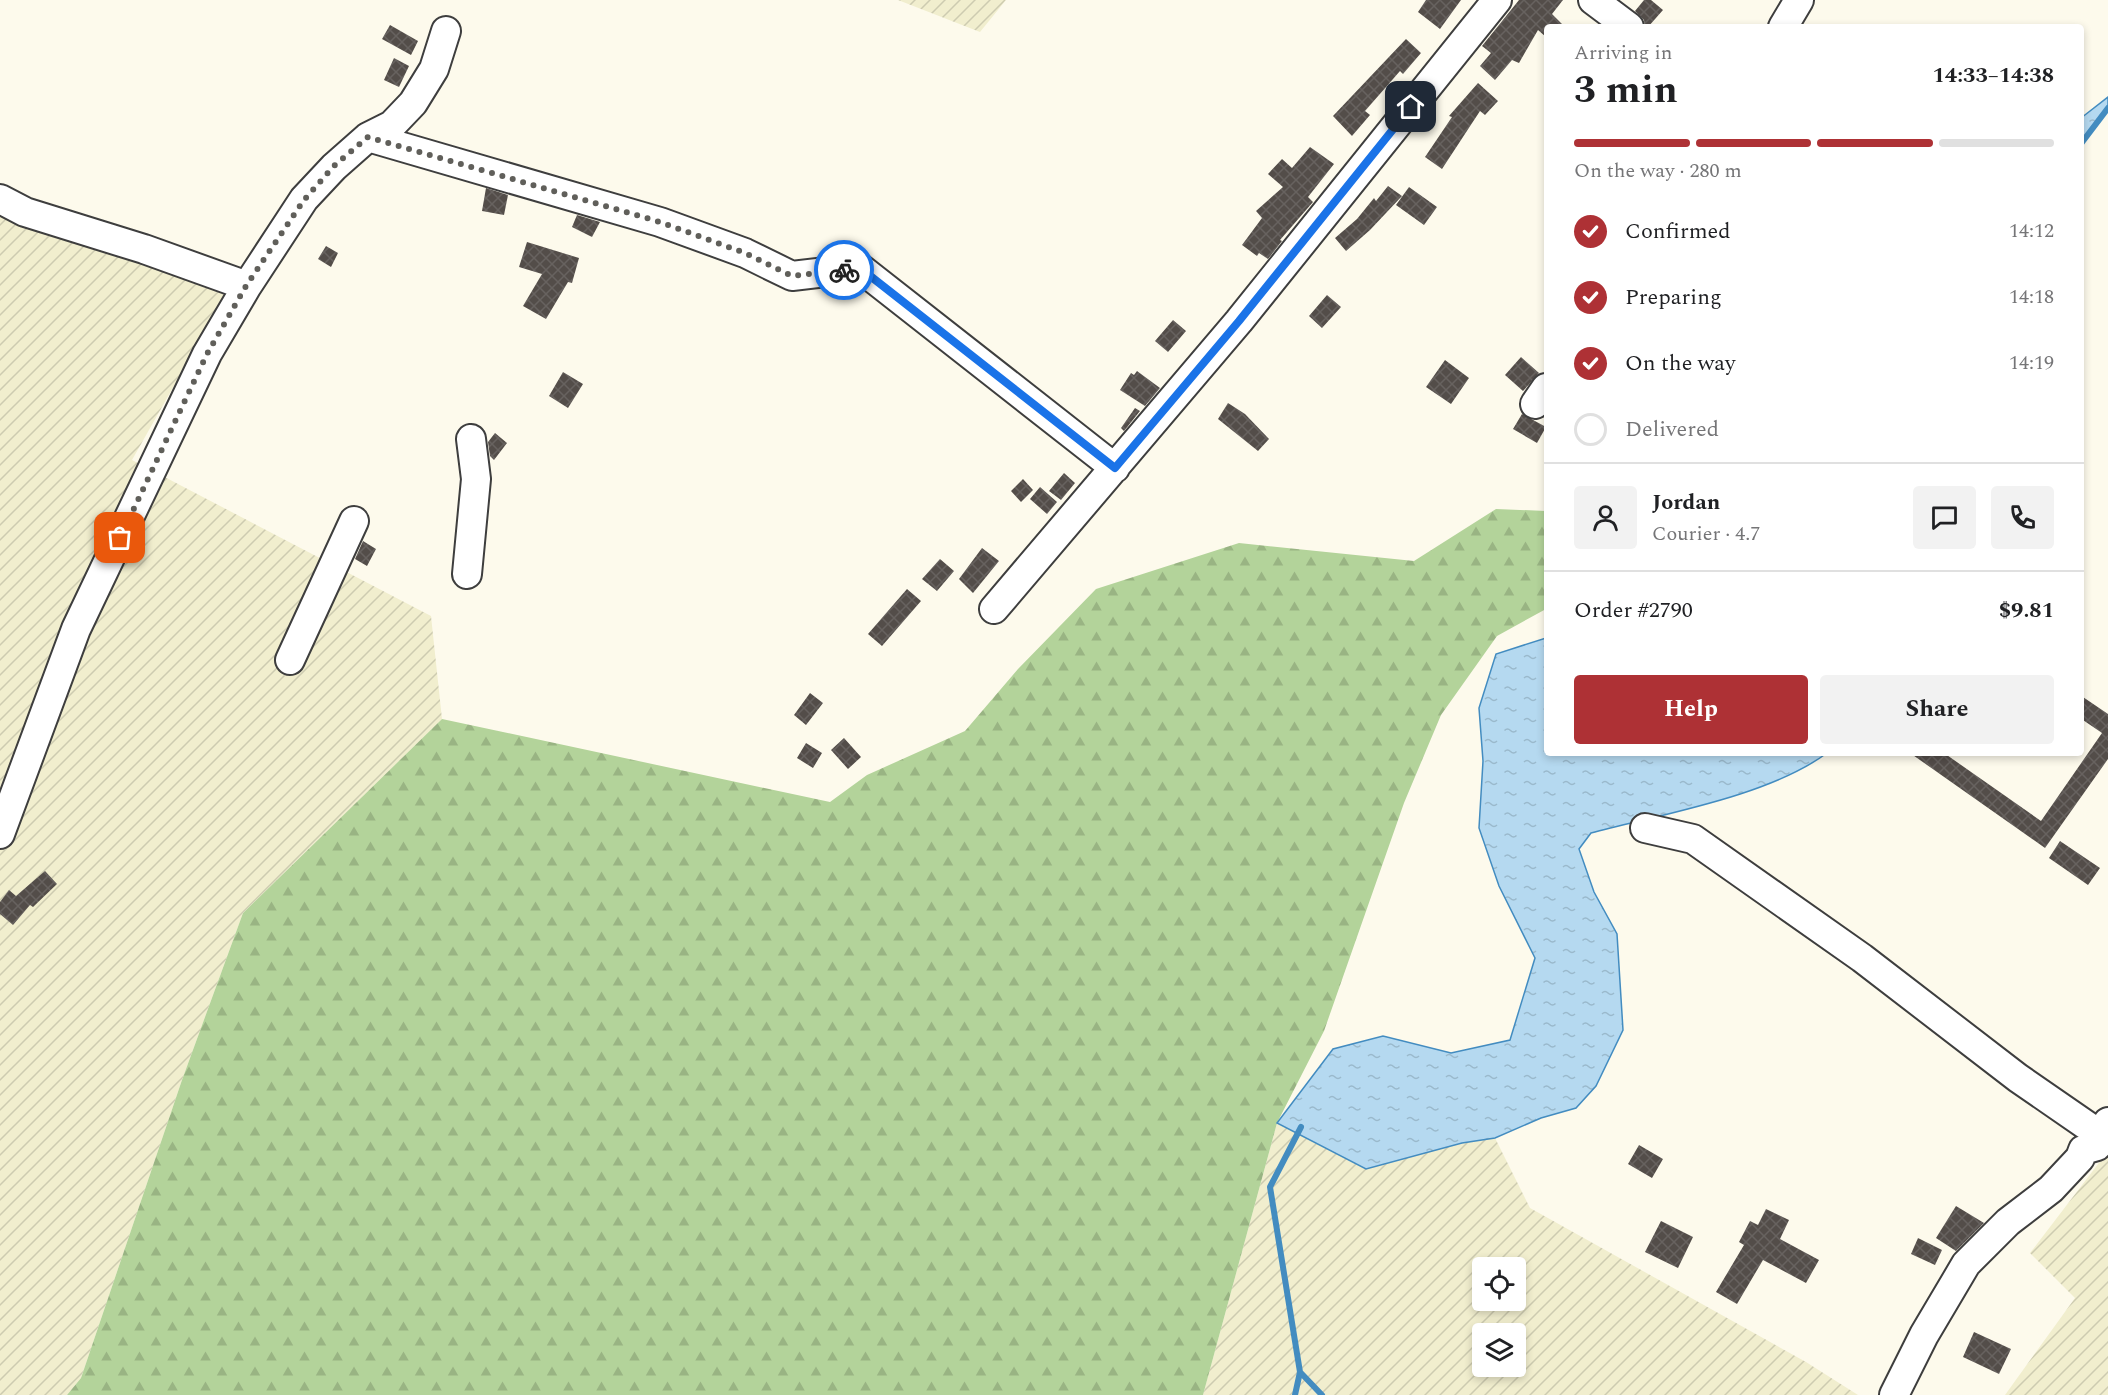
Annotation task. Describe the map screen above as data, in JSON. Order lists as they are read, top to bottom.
{
  "page": {
    "heading": ["3 min", "Arriving in", "14:33–14:38"],
    "panel": [
      "Jordan",
      "Courier · 4.7",
      "Order #2790",
      "$9.81"
    ],
    "bar": "On the way · 280 m",
    "list": [
      ["Confirmed", "14:12"],
      ["Preparing", "14:18"],
      ["On the way", "14:19"],
      "Delivered"
    ],
    "buttons": ["Help", "Share"]
  }
}
